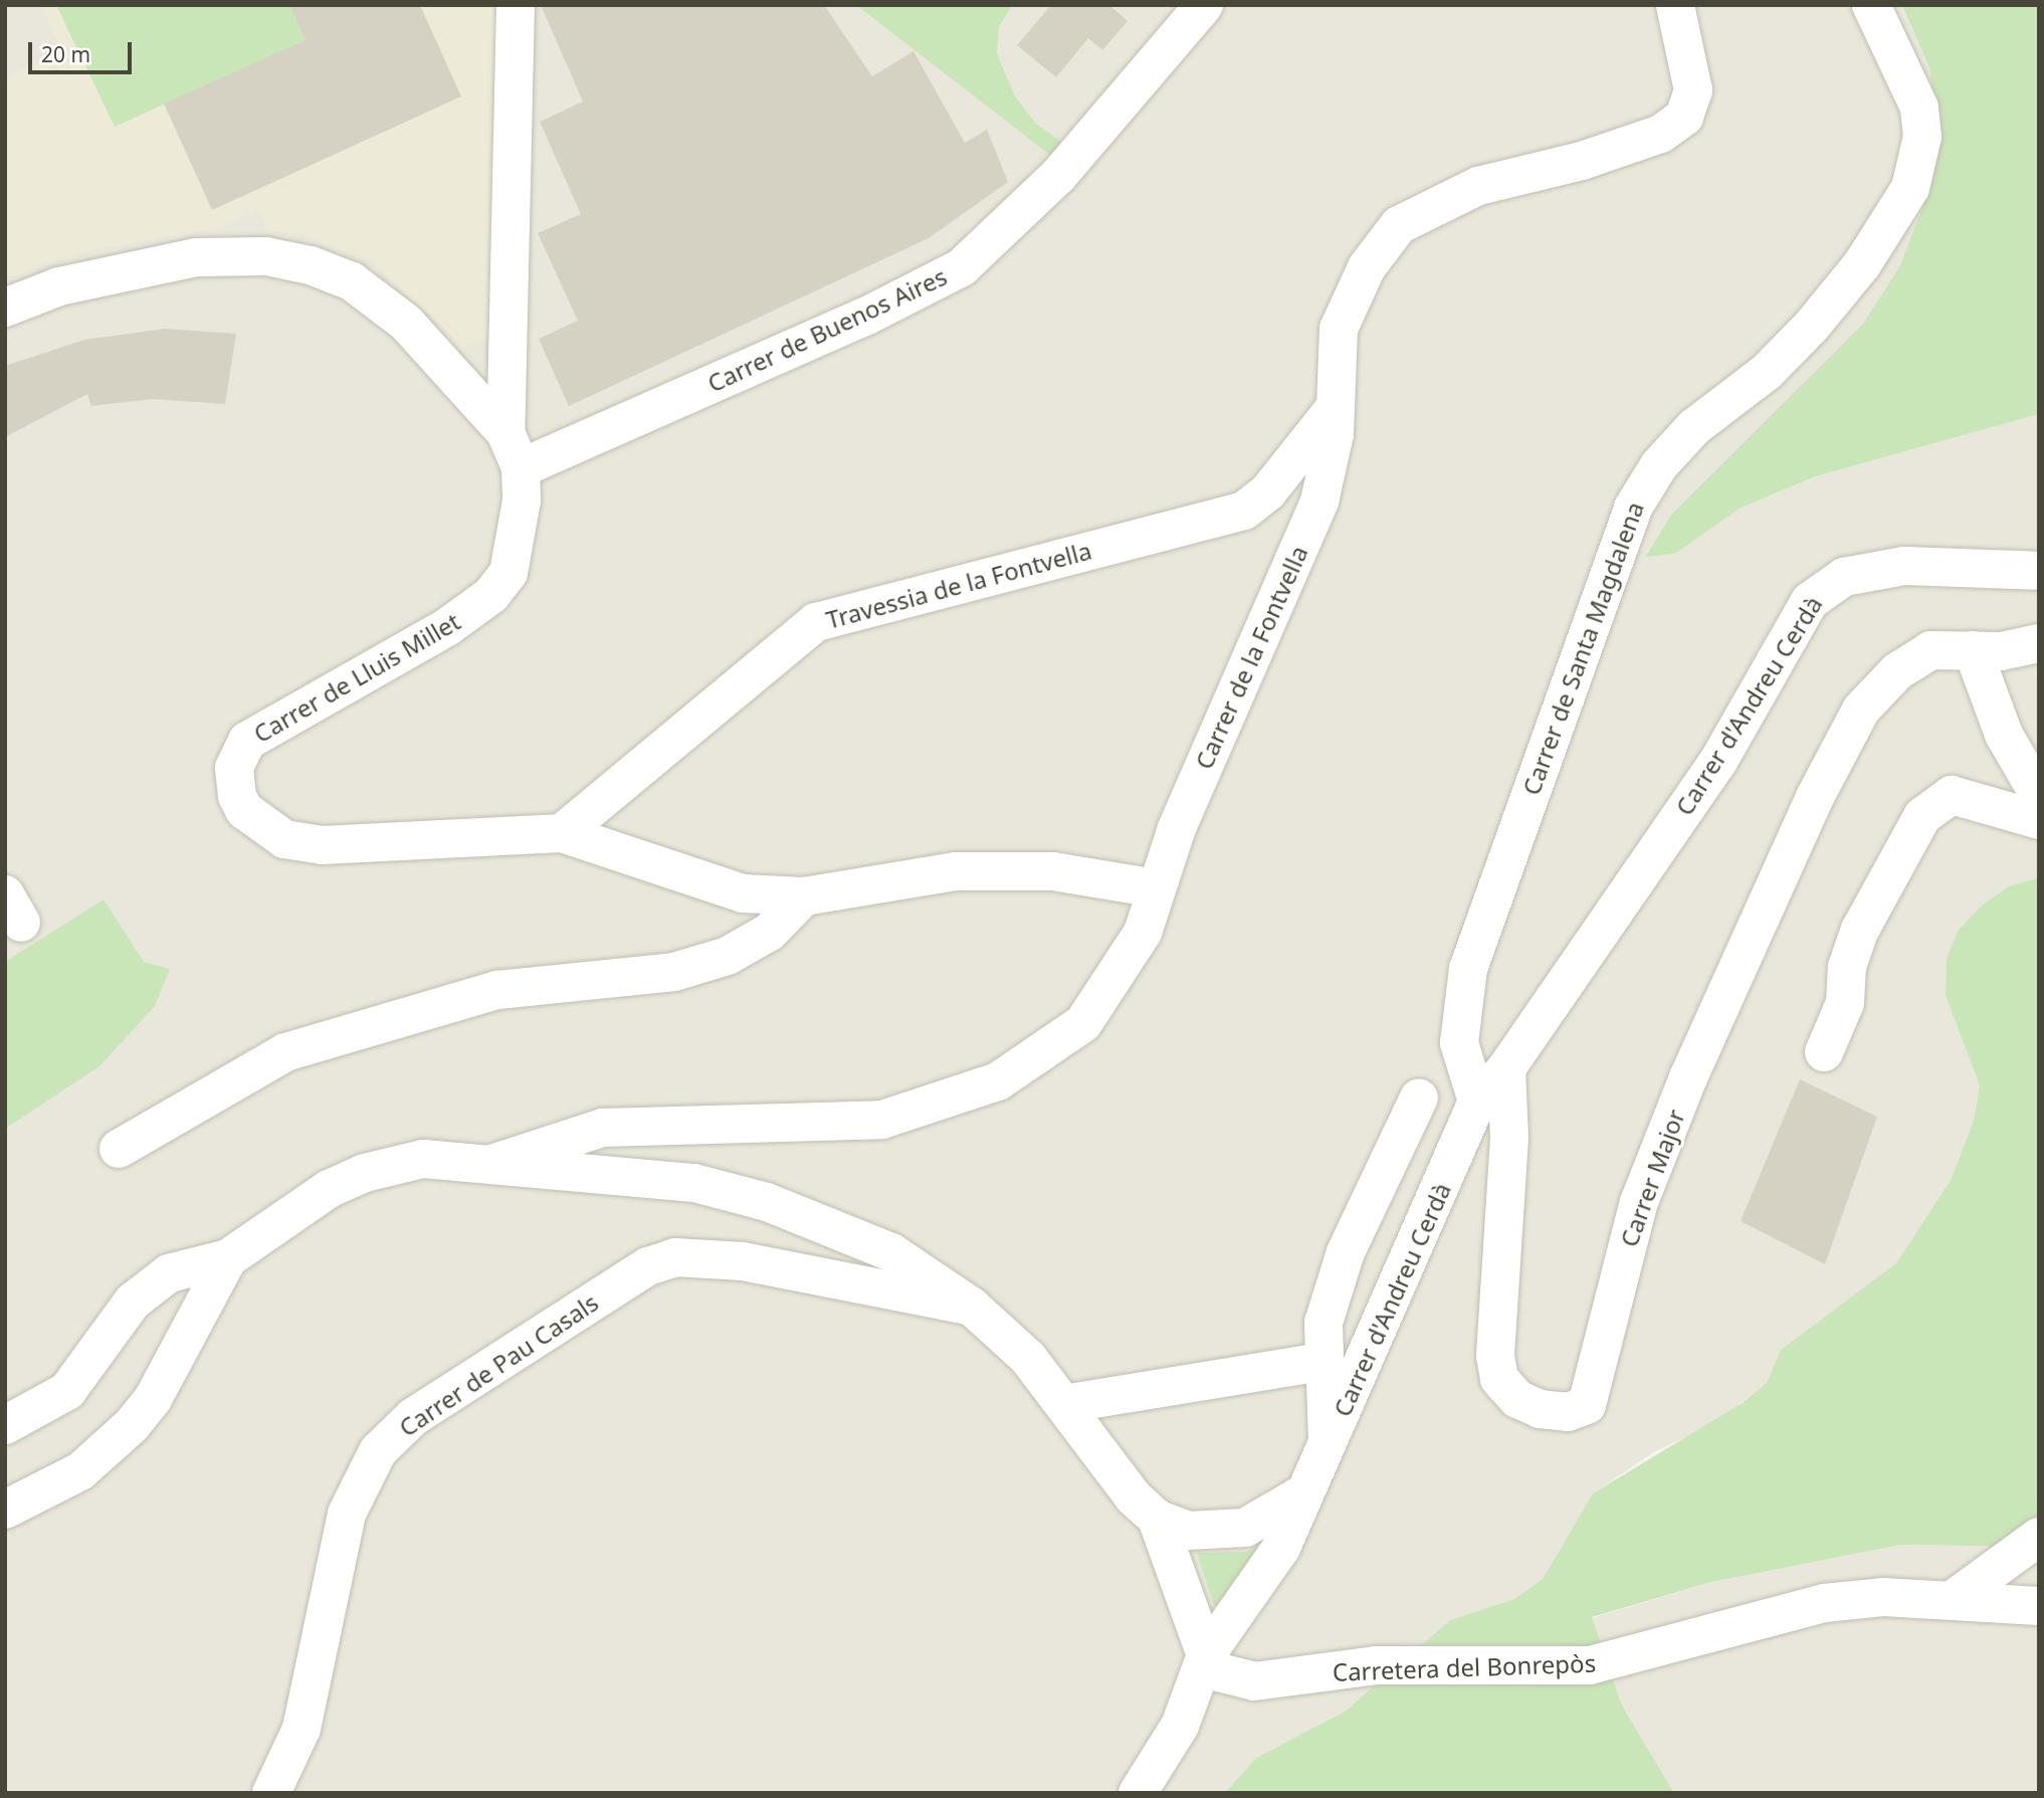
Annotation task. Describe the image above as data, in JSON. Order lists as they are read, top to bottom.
{
  "streets": {
    "street": [
      "Carrer de Buenos Aires",
      "Travessia de la Fontvella",
      "Carrer de Santa Magdalena",
      "Carrer de la Fontvella",
      "Carrer de Lluis Millet",
      "Carrer d'Andreu Cerdà",
      "Carrer Major",
      "Carrer de Pau Casals",
      "Carretera del Bonrepòs"
    ]
  },
  "crossings": [
    ["Carrer de Buenos Aires", "Carrer de Lluis Millet"],
    ["Travessia de la Fontvella", "Carrer de la Fontvella"],
    ["Travessia de la Fontvella", "Carrer de Lluis Millet"],
    ["Carrer de Santa Magdalena", "Carrer d'Andreu Cerdà"],
    ["Carrer de la Fontvella", "Carrer de Lluis Millet"],
    ["Carrer d'Andreu Cerdà", "Carrer Major"],
    ["Carrer d'Andreu Cerdà", "Carretera del Bonrepòs"]
  ],
  "scale_bar": "20 m"
}
